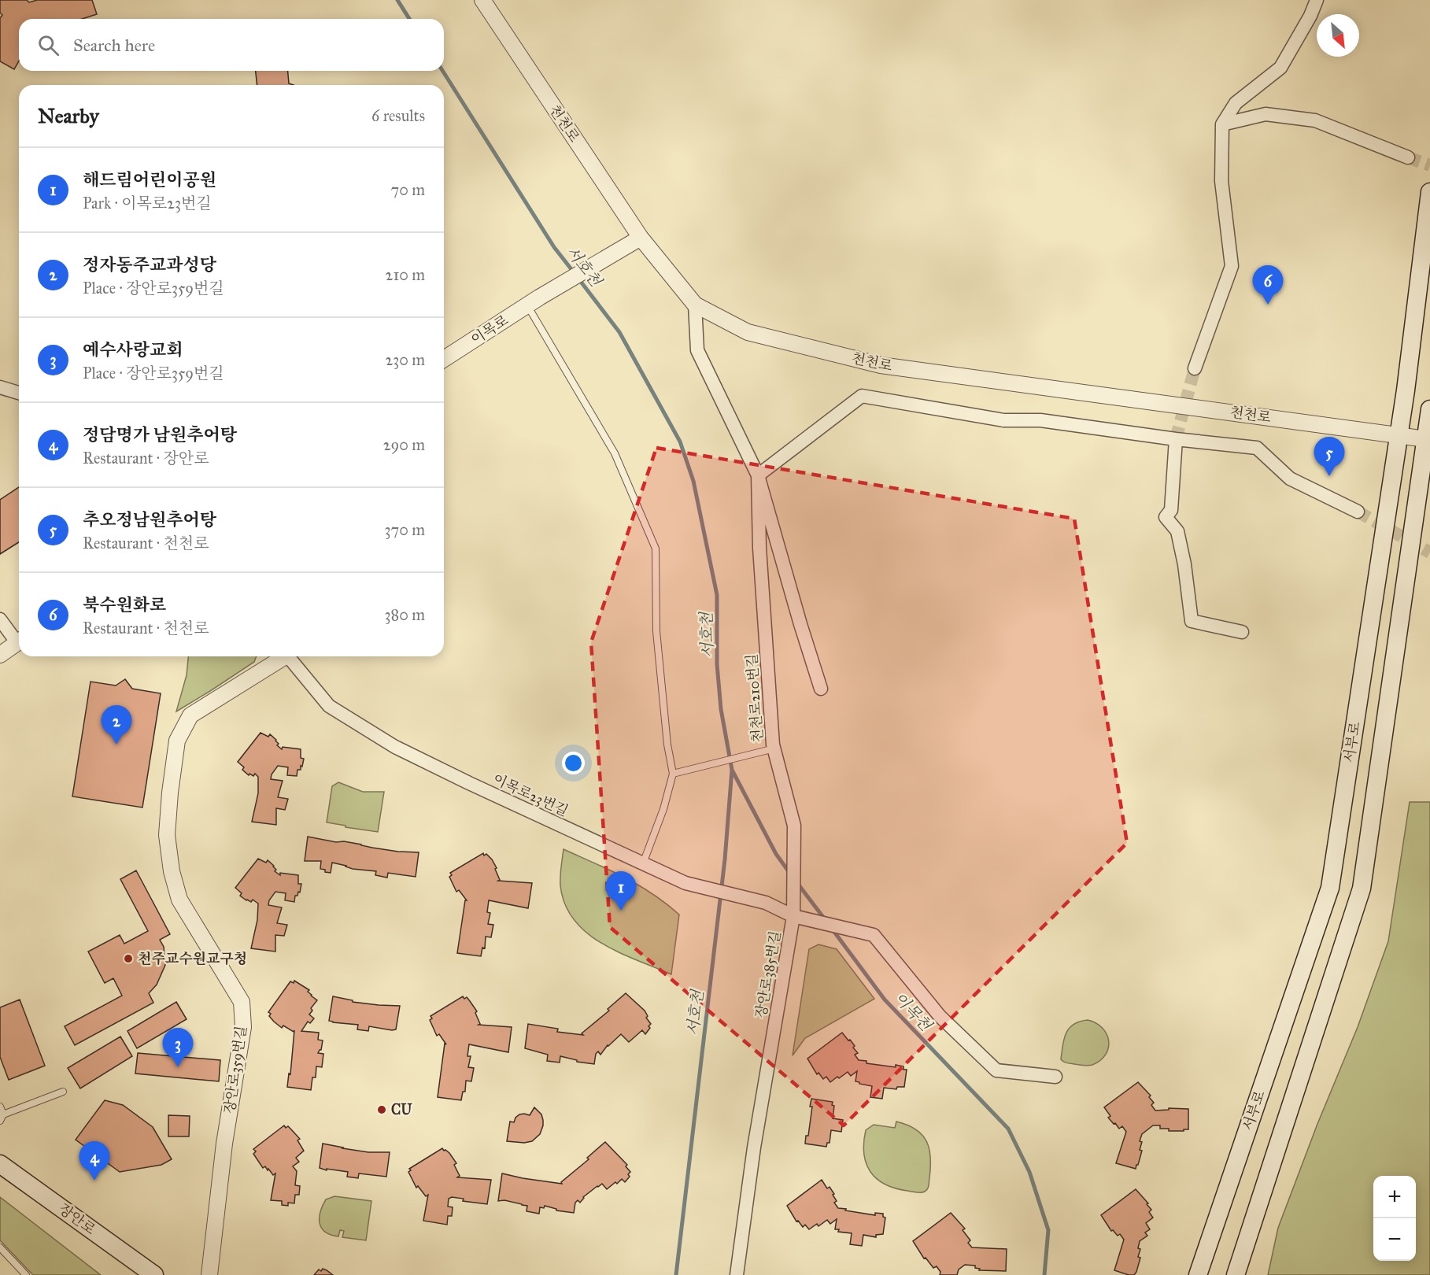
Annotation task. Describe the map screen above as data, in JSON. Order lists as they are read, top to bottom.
{
  "streets": {
    "main road": ["서부로", "장안로"],
    "street": [
      "천천로",
      "이목로",
      "천천로210번길",
      "이목로23번길",
      "장안로385번길",
      "장안로359번길"
    ]
  },
  "crossings": [
    ["천천로", "이목로"],
    ["천천로", "천천로210번길"],
    ["천천로", "서부로"],
    ["천천로210번길", "이목로23번길"],
    ["천천로210번길", "장안로385번길"],
    ["이목로23번길", "장안로385번길"]
  ],
  "water": ["서호천", "이목천"],
  "places": ["천주교수원교구청", "CU"],
  "north": "bottom right",
  "page": {
    "search": "Search here",
    "heading": ["Nearby", "6 results"],
    "list": [
      {
        "mark": "1",
        "name": "해드림어린이공원",
        "note": "Park · 이목로23번길",
        "value": "70 m"
      },
      {
        "mark": "2",
        "name": "정자동주교과성당",
        "note": "Place · 장안로359번길",
        "value": "210 m"
      },
      {
        "mark": "3",
        "name": "예수사랑교회",
        "note": "Place · 장안로359번길",
        "value": "230 m"
      },
      {
        "mark": "4",
        "name": "정담명가 남원추어탕",
        "note": "Restaurant · 장안로",
        "value": "290 m"
      },
      {
        "mark": "5",
        "name": "추오정남원추어탕",
        "note": "Restaurant · 천천로",
        "value": "370 m"
      },
      {
        "mark": "6",
        "name": "북수원화로",
        "note": "Restaurant · 천천로",
        "value": "380 m"
      }
    ],
    "pins": [
      "6",
      "5",
      "2",
      "1",
      "3",
      "4"
    ],
    "map_buttons": ["+", "−"]
  }
}
